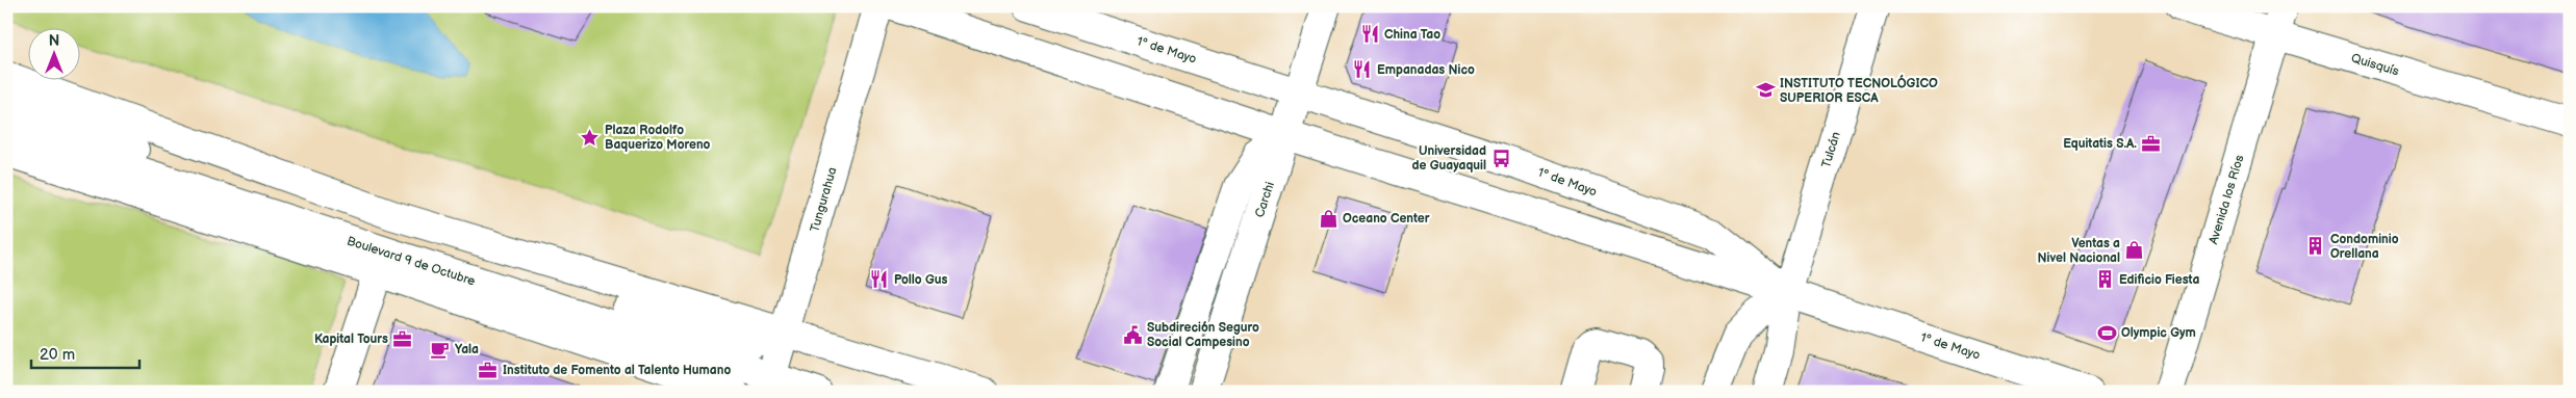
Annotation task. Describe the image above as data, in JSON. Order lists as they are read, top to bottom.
{
  "streets": {
    "main road": [
      "1º de Mayo",
      "Quisquís",
      "Tulcán",
      "Tungurahua",
      "Carchi",
      "Avenida los Ríos",
      "Boulevard 9 de Octubre"
    ]
  },
  "crossings": [
    ["1º de Mayo", "Tulcán"],
    ["1º de Mayo", "Carchi"],
    ["Quisquís", "Avenida los Ríos"],
    ["Tungurahua", "Boulevard 9 de Octubre"]
  ],
  "places": {
    "restaurant": ["China Tao", "Empanadas Nico", "Pollo Gus"],
    "school or university": ["INSTITUTO TECNOLÓGICO SUPERIOR ESCA"],
    "place": ["Plaza Rodolfo Baquerizo Moreno"],
    "office": ["Equitatis S.A.", "Kapital Tours", "Instituto de Fomento al Talento Humano"],
    "bus stop": ["Universidad de Guayaquil"],
    "shop": ["Oceano Center", "Ventas a Nivel Nacional"],
    "building": ["Condominio Orellana", "Edificio Fiesta"],
    "sports": ["Olympic Gym"],
    "public building": ["Subdireción Seguro Social Campesino"],
    "cafe": ["Yala"]
  },
  "scale_bar": "20 m",
  "north": "top"
}
